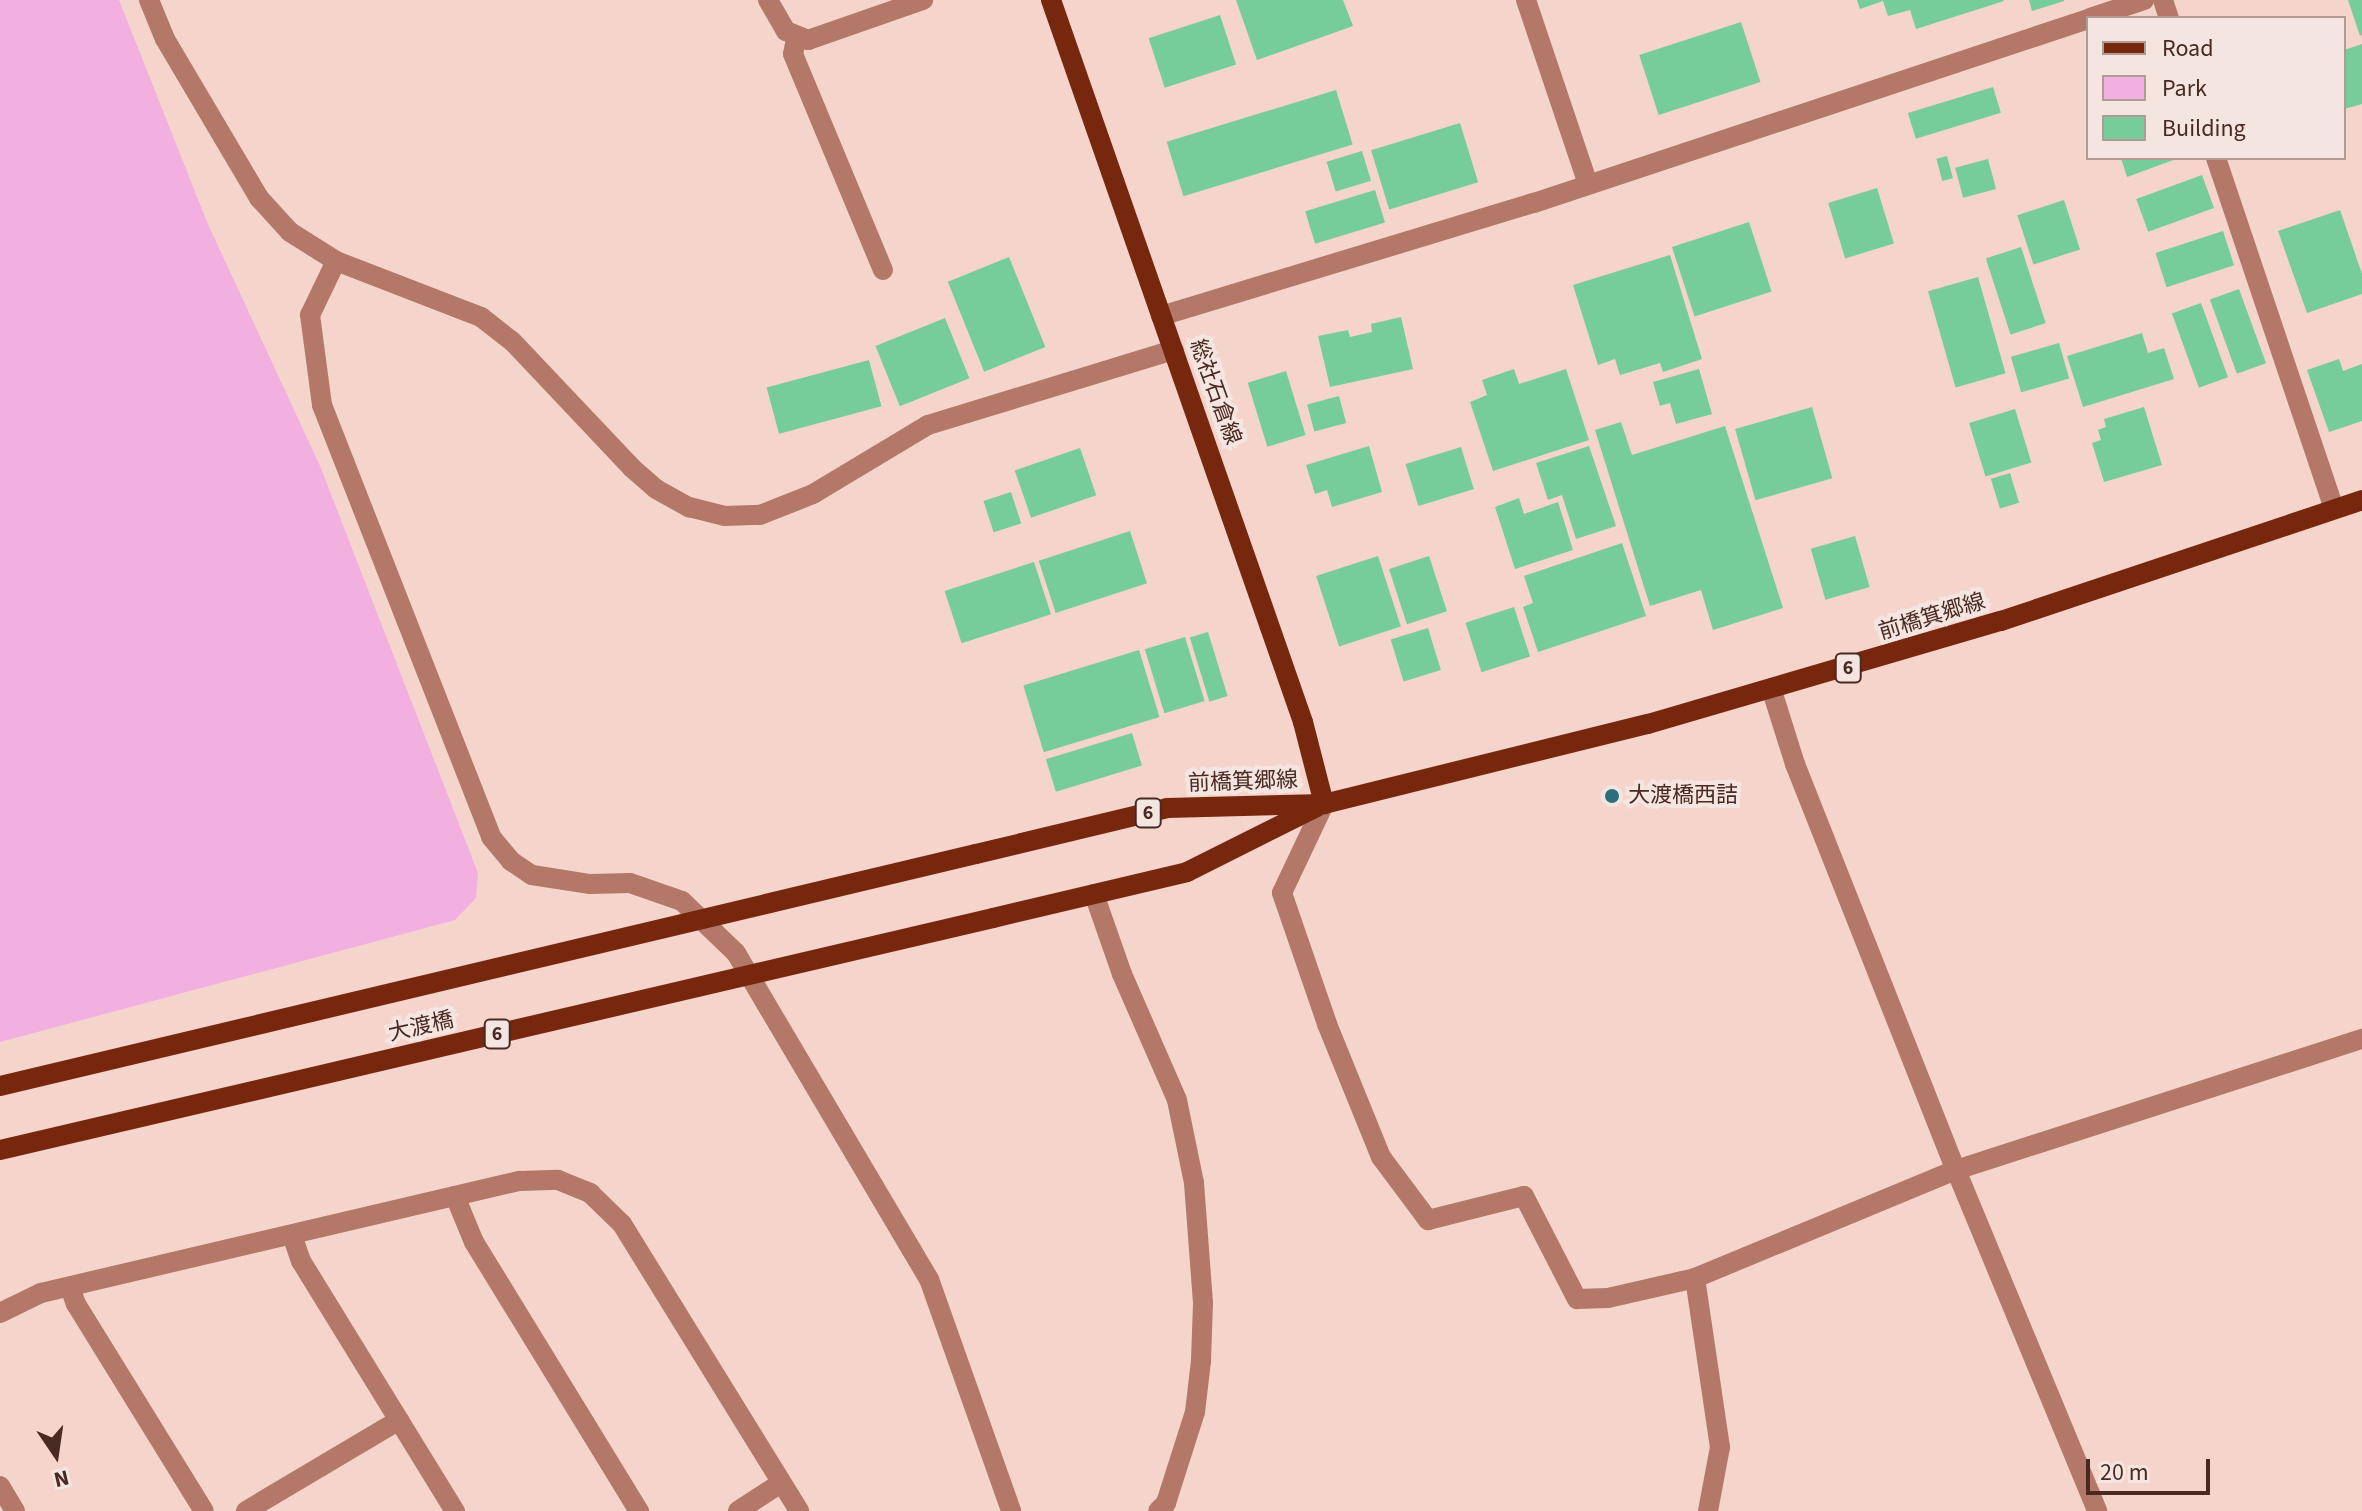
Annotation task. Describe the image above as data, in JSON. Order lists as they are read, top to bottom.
{
  "streets": {
    "main road": [
      "総社石倉線",
      "前橋箕郷線",
      "6",
      "大渡橋"
    ]
  },
  "crossings": [
    ["総社石倉線", "前橋箕郷線"],
    ["前橋箕郷線", "大渡橋"]
  ],
  "places": ["大渡橋西詰"],
  "legend": ["Road", "Park", "Building"],
  "scale_bar": "20 m",
  "north": "bottom"
}
